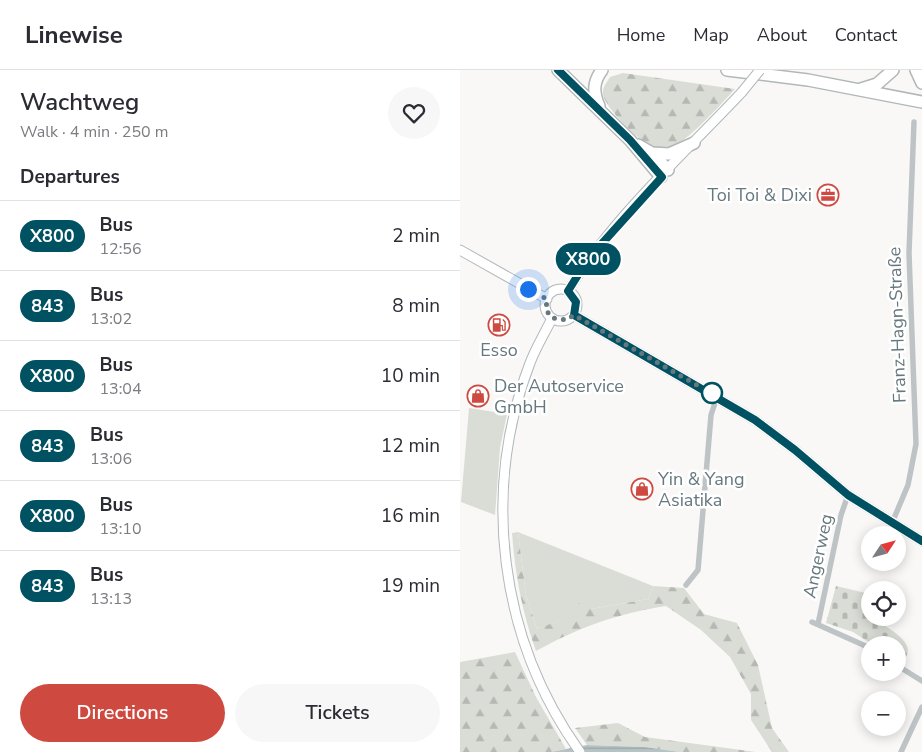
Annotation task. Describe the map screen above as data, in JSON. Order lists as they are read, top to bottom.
{
  "streets": {
    "street": ["Franz-Hagn-Straße", "Angerweg"]
  },
  "places": {
    "office": ["Toi Toi & Dixi"],
    "fuel station": ["Esso"],
    "shop": ["Der Autoservice GmbH", "Yin & Yang Asiatika"]
  },
  "lines": ["bus line X800"],
  "north": "top right",
  "page": {
    "header": "Linewise",
    "nav": [
      "Home",
      "Map",
      "About",
      "Contact"
    ],
    "heading": [
      ["Wachtweg", "Walk · 4 min · 250 m"],
      "Departures"
    ],
    "on_map": "X800",
    "list": [
      {
        "mark": "X800",
        "name": "Bus",
        "note": "12:56",
        "value": "2 min"
      },
      {
        "mark": "843",
        "name": "Bus",
        "note": "13:02",
        "value": "8 min"
      },
      {
        "mark": "X800",
        "name": "Bus",
        "note": "13:04",
        "value": "10 min"
      },
      {
        "mark": "843",
        "name": "Bus",
        "note": "13:06",
        "value": "12 min"
      },
      {
        "mark": "X800",
        "name": "Bus",
        "note": "13:10",
        "value": "16 min"
      },
      {
        "mark": "843",
        "name": "Bus",
        "note": "13:13",
        "value": "19 min"
      }
    ],
    "map_buttons": ["+", "−"],
    "buttons": ["Directions", "Tickets"]
  }
}
